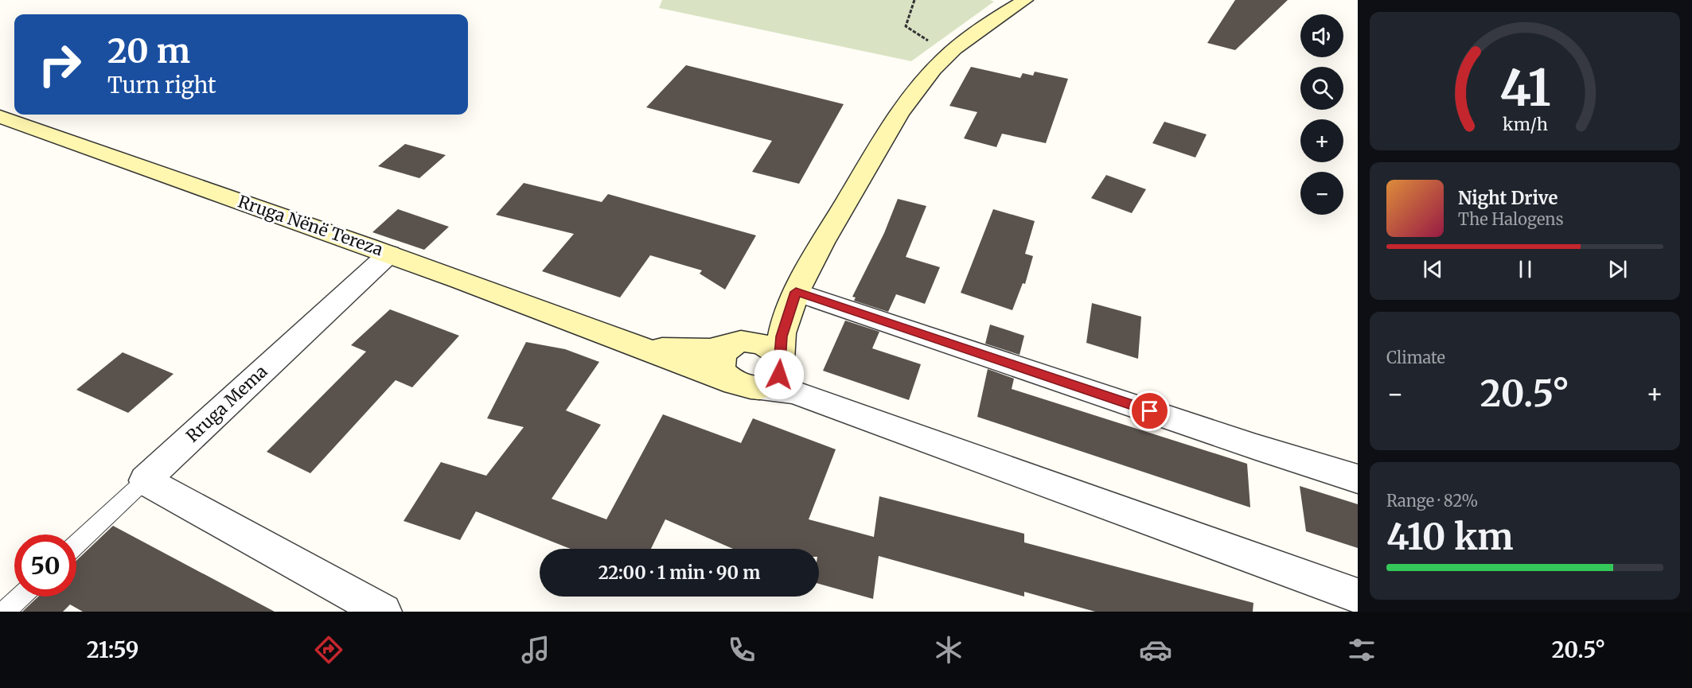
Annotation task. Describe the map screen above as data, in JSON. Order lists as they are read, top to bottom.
{
  "streets": {
    "main road": ["Rruga Nënë Tereza"],
    "street": ["Rruga Mema"]
  },
  "crossings": [
    ["Rruga Nënë Tereza", "Rruga Mema"]
  ],
  "page": {
    "map_buttons": ["+", "−"],
    "turn": ["20 m", "Turn right"],
    "song": ["Night Drive", "The Halogens"],
    "tile": [
      "Climate",
      ["Range · 82%", "410 km"]
    ],
    "heat": ["−", "20.5°", "+"],
    "limit": "50",
    "trip": "22:00 · 1 min · 90 m",
    "tabs": ["21:59", "20.5°"],
    "gauge": ["41", "km/h"]
  }
}
